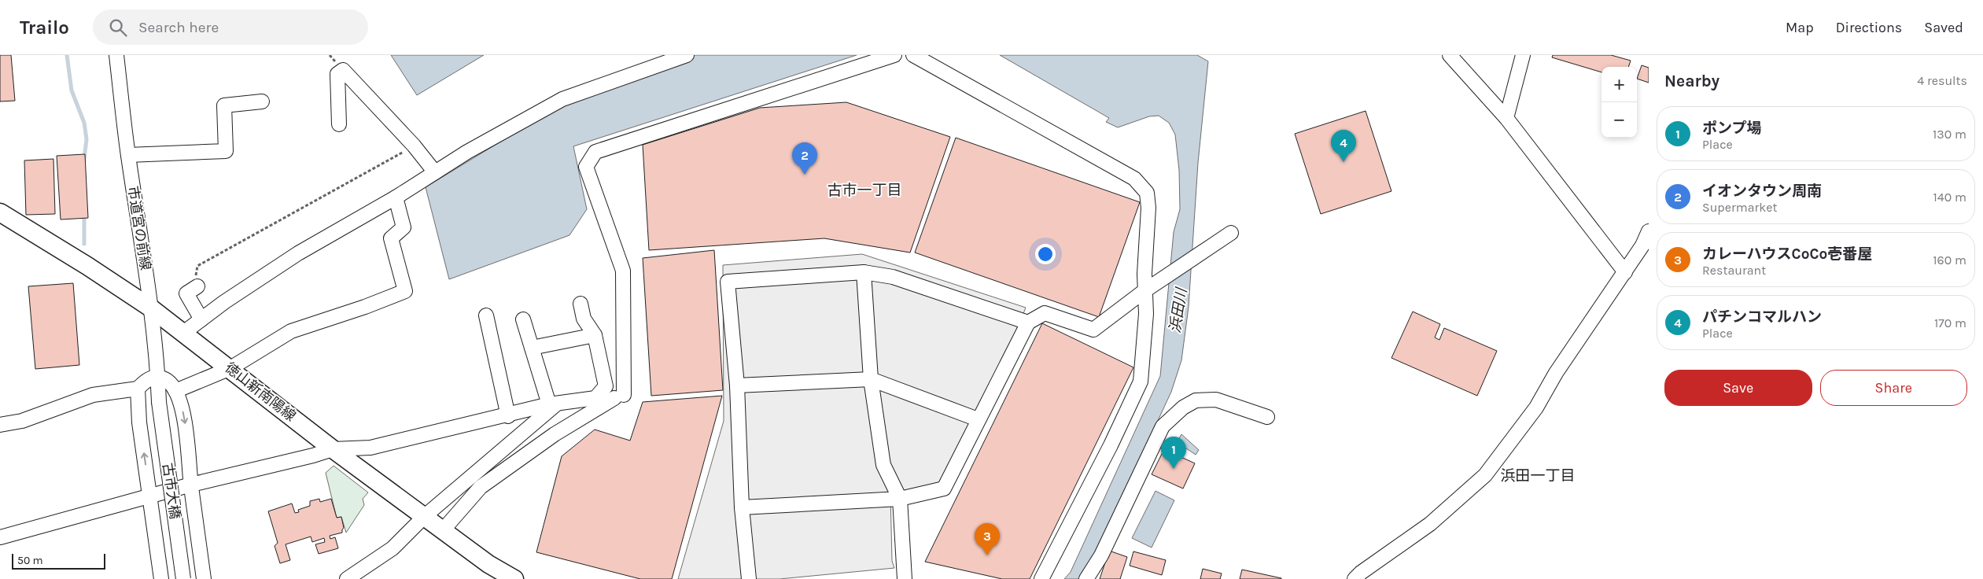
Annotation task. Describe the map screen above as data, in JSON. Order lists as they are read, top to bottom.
{
  "streets": {
    "main road": ["徳山新南陽線"],
    "street": ["市道宮の前線", "古市大橋"]
  },
  "crossings": [
    ["市道宮の前線", "徳山新南陽線"],
    ["市道宮の前線", "古市大橋"]
  ],
  "districts": ["古市一丁目", "浜田一丁目"],
  "water": ["浜田川"],
  "scale_bar": "50 m",
  "page": {
    "header": "Trailo",
    "search": "Search here",
    "nav": ["Map", "Directions", "Saved"],
    "heading": ["Nearby", "4 results"],
    "map_buttons": ["+", "−"],
    "list": [
      {
        "mark": "1",
        "name": "ポンプ場",
        "note": "Place",
        "value": "130 m"
      },
      {
        "mark": "2",
        "name": "イオンタウン周南",
        "note": "Supermarket",
        "value": "140 m"
      },
      {
        "mark": "3",
        "name": "カレーハウスCoCo壱番屋",
        "note": "Restaurant",
        "value": "160 m"
      },
      {
        "mark": "4",
        "name": "パチンコマルハン",
        "note": "Place",
        "value": "170 m"
      }
    ],
    "pins": [
      "4",
      "2",
      "1",
      "3"
    ],
    "buttons": ["Save", "Share"],
    "scale": "50 m"
  }
}
